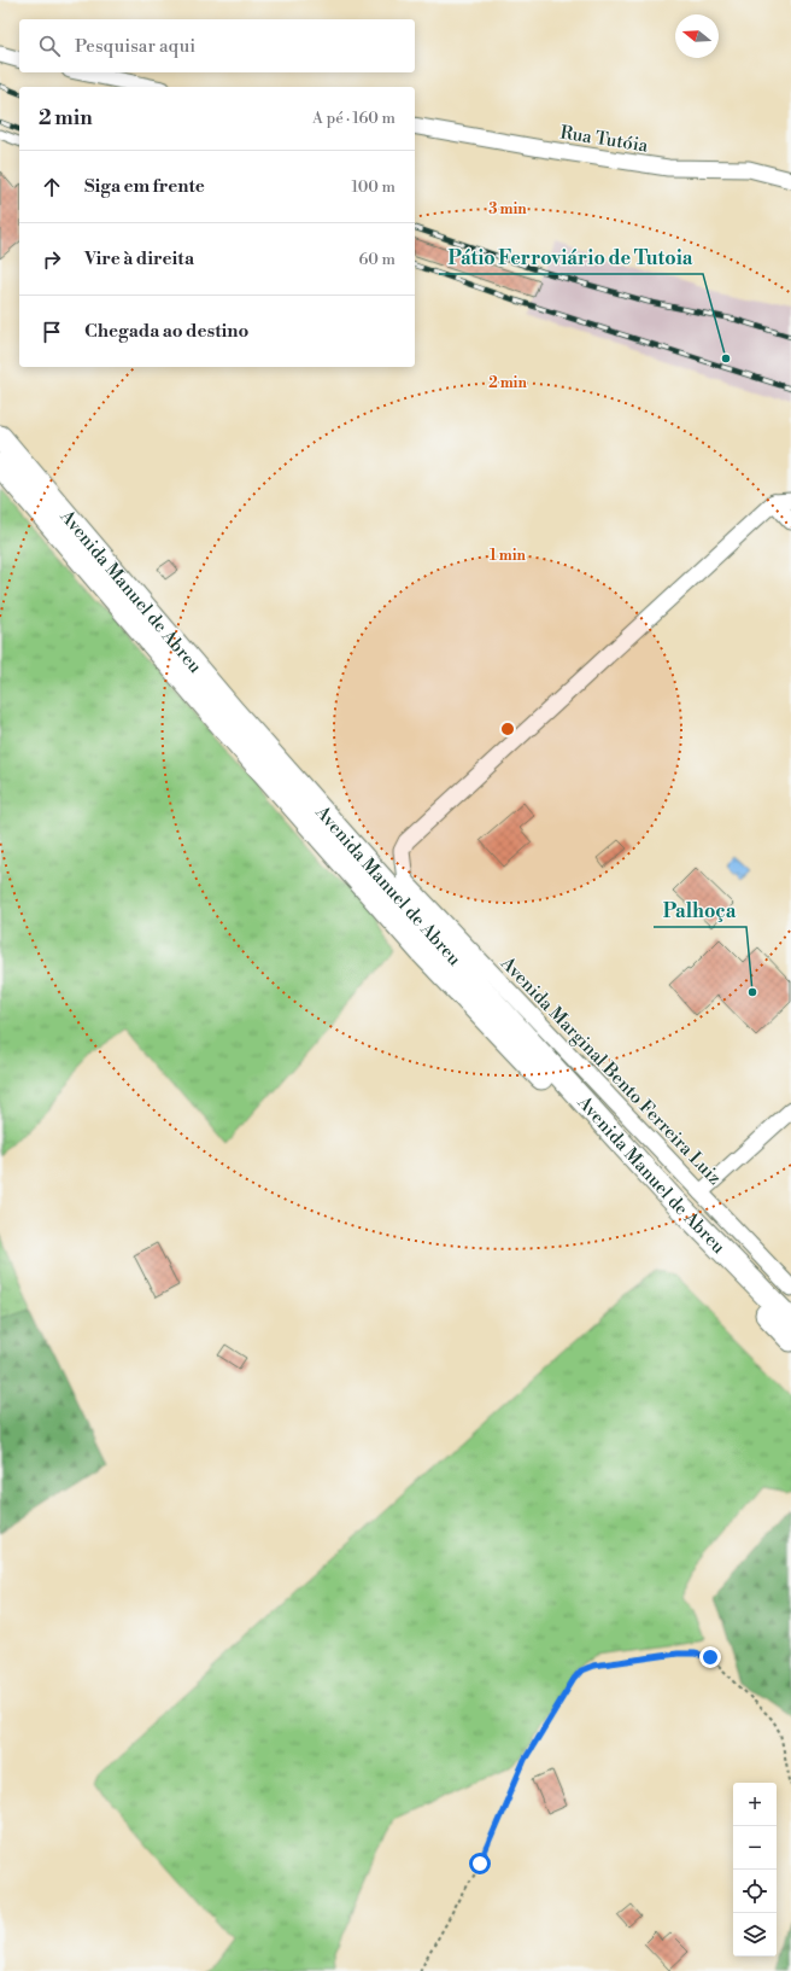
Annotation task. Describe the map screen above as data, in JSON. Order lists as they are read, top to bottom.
{
  "streets": {
    "main road": ["Avenida Manuel de Abreu"],
    "street": ["Rua Tutóia", "Avenida Marginal Bento Ferreira Luiz"]
  },
  "places": ["Pátio Ferroviário de Tutoia", "Palhoça"],
  "north": "left",
  "page": {
    "search": "Pesquisar aqui",
    "heading": ["2 min", "A pé · 160 m"],
    "list": [
      ["Siga em frente", "100 m"],
      ["Vire à direita", "60 m"],
      "Chegada ao destino"
    ],
    "map_buttons": ["+", "−"]
  },
  "rings": ["3 min", "2 min", "1 min"]
}
